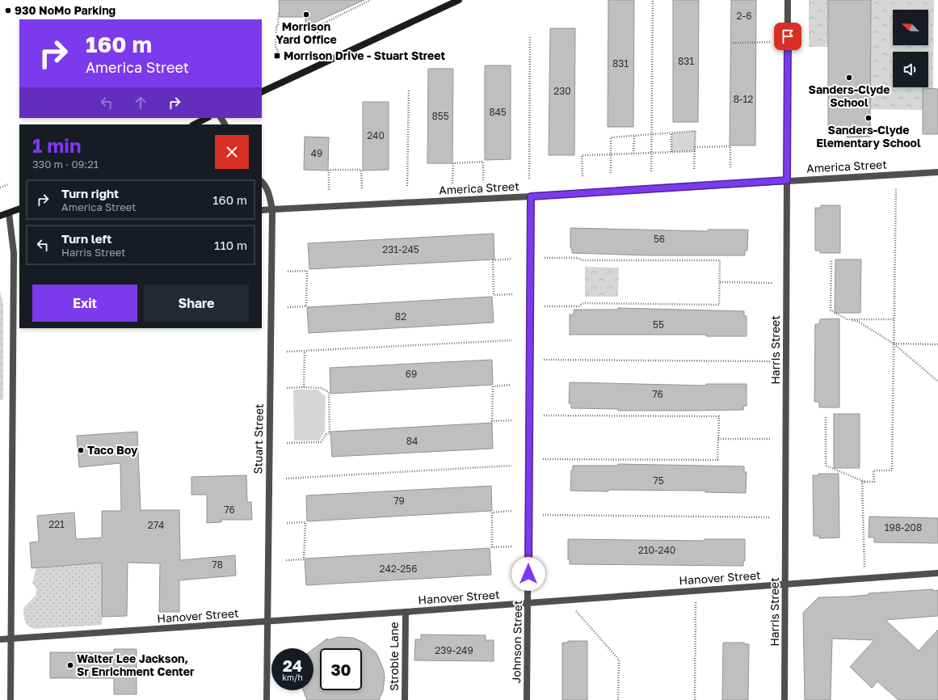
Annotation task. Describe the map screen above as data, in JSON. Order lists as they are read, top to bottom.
{
  "streets": {
    "street": [
      "America Street",
      "Harris Street",
      "Stuart Street",
      "Hanover Street",
      "Johnson Street",
      "Stroble Lane"
    ]
  },
  "crossings": [
    ["America Street", "Harris Street"],
    ["America Street", "Stuart Street"],
    ["America Street", "Johnson Street"],
    ["Harris Street", "Hanover Street"],
    ["Stuart Street", "Hanover Street"],
    ["Hanover Street", "Johnson Street"],
    ["Hanover Street", "Stroble Lane"]
  ],
  "places": {
    "other": [
      "930 NoMo Parking",
      "Morrison Yard Office",
      "Sanders-Clyde School",
      "Sanders-Clyde Elementary School",
      "Taco Boy",
      "Walter Lee Jackson, Sr Enrichment Center"
    ],
    "transit": ["Morrison Drive - Stuart Street"]
  },
  "house_numbers": [
    "2-6",
    "831",
    "831",
    "230",
    "8-12",
    "845",
    "855",
    "240",
    "49",
    "56",
    "231-245",
    "82",
    "55",
    "69",
    "76",
    "84",
    "75",
    "79",
    "76",
    "221",
    "274",
    "198-208",
    "210-240",
    "78",
    "242-256",
    "239-249"
  ],
  "north": "top left",
  "page": {
    "turn": ["160 m", "America Street"],
    "heading": ["1 min", "330 m · 09:21"],
    "list": [
      {
        "name": "Turn right",
        "note": "America Street",
        "value": "160 m"
      },
      {
        "name": "Turn left",
        "note": "Harris Street",
        "value": "110 m"
      }
    ],
    "buttons": ["Exit", "Share"],
    "speed": "24 km/h",
    "limit": "30"
  }
}
